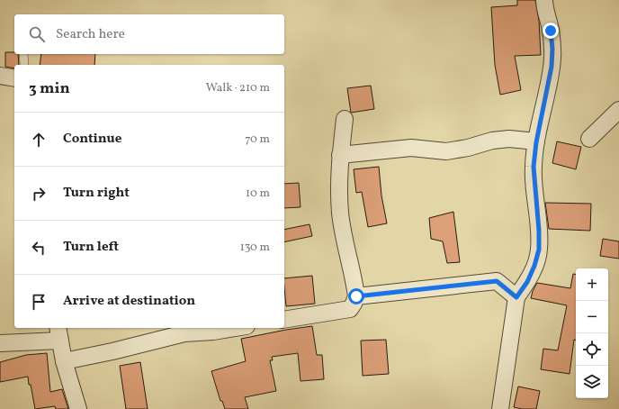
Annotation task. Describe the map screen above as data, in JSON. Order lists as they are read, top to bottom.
{
  "page": {
    "search": "Search here",
    "heading": ["3 min", "Walk · 210 m"],
    "list": [
      ["Continue", "70 m"],
      ["Turn right", "10 m"],
      ["Turn left", "130 m"],
      "Arrive at destination"
    ],
    "map_buttons": ["+", "−"]
  }
}
